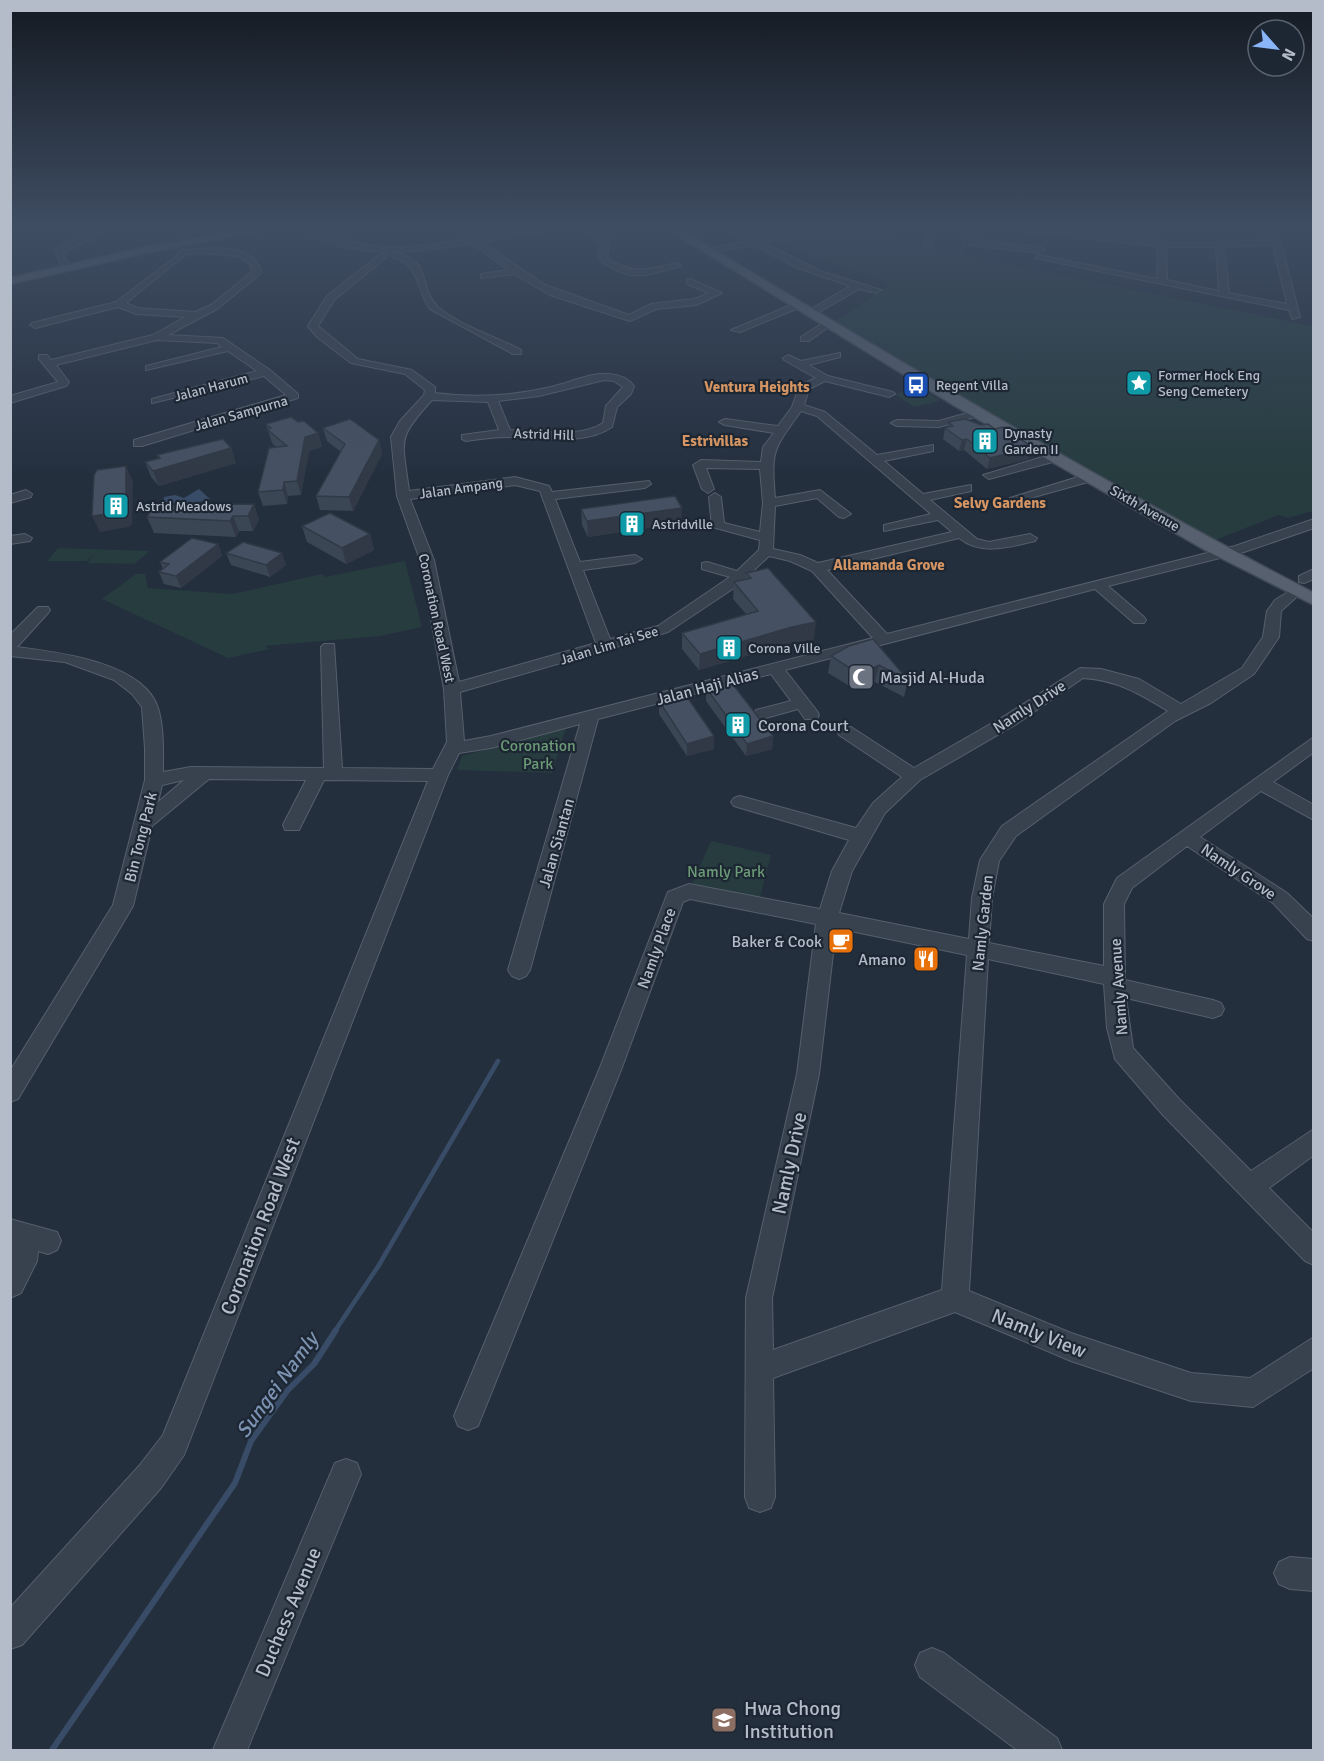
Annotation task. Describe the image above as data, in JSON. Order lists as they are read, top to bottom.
{
  "streets": {
    "main road": ["Sixth Avenue"],
    "street": [
      "Jalan Harum",
      "Jalan Sampurna",
      "Astrid Hill",
      "Jalan Ampang",
      "Coronation Road West",
      "Jalan Lim Tai See",
      "Jalan Haji Alias",
      "Namly Drive",
      "Bin Tong Park",
      "Jalan Siantan",
      "Namly Grove",
      "Namly Garden",
      "Namly Place",
      "Namly Avenue",
      "Namly View",
      "Duchess Avenue"
    ]
  },
  "crossings": [
    ["Jalan Harum", "Jalan Sampurna"],
    ["Astrid Hill", "Coronation Road West"],
    ["Jalan Ampang", "Coronation Road West"],
    ["Sixth Avenue", "Jalan Haji Alias"],
    ["Sixth Avenue", "Namly Garden"],
    ["Coronation Road West", "Jalan Lim Tai See"],
    ["Coronation Road West", "Jalan Haji Alias"],
    ["Jalan Haji Alias", "Jalan Siantan"],
    ["Namly Drive", "Namly Garden"],
    ["Namly Drive", "Namly Place"],
    ["Namly Grove", "Namly Avenue"],
    ["Namly Garden", "Namly Place"],
    ["Namly Garden", "Namly View"],
    ["Namly Place", "Namly Avenue"]
  ],
  "districts": [
    "Ventura Heights",
    "Estrivillas",
    "Selvy Gardens",
    "Allamanda Grove"
  ],
  "water": ["Sungei Namly"],
  "parks": ["Coronation Park", "Namly Park"],
  "places": {
    "place": ["Former Hock Eng Seng Cemetery"],
    "bus stop": ["Regent Villa"],
    "building": [
      "Dynasty Garden II",
      "Astrid Meadows",
      "Astridville",
      "Corona Ville",
      "Corona Court"
    ],
    "mosque": ["Masjid Al-Huda"],
    "cafe": ["Baker & Cook"],
    "restaurant": ["Amano"],
    "school or university": ["Hwa Chong Institution"]
  },
  "north": "bottom right"
}
